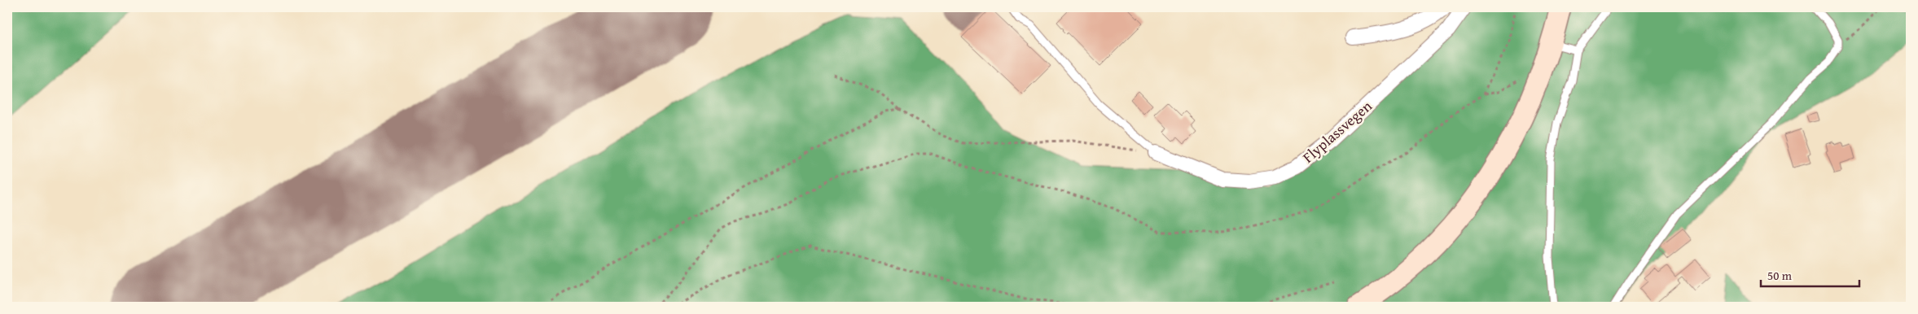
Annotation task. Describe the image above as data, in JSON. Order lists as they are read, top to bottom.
{
  "streets": {
    "street": ["Flyplassvegen"]
  },
  "scale_bar": "50 m"
}
